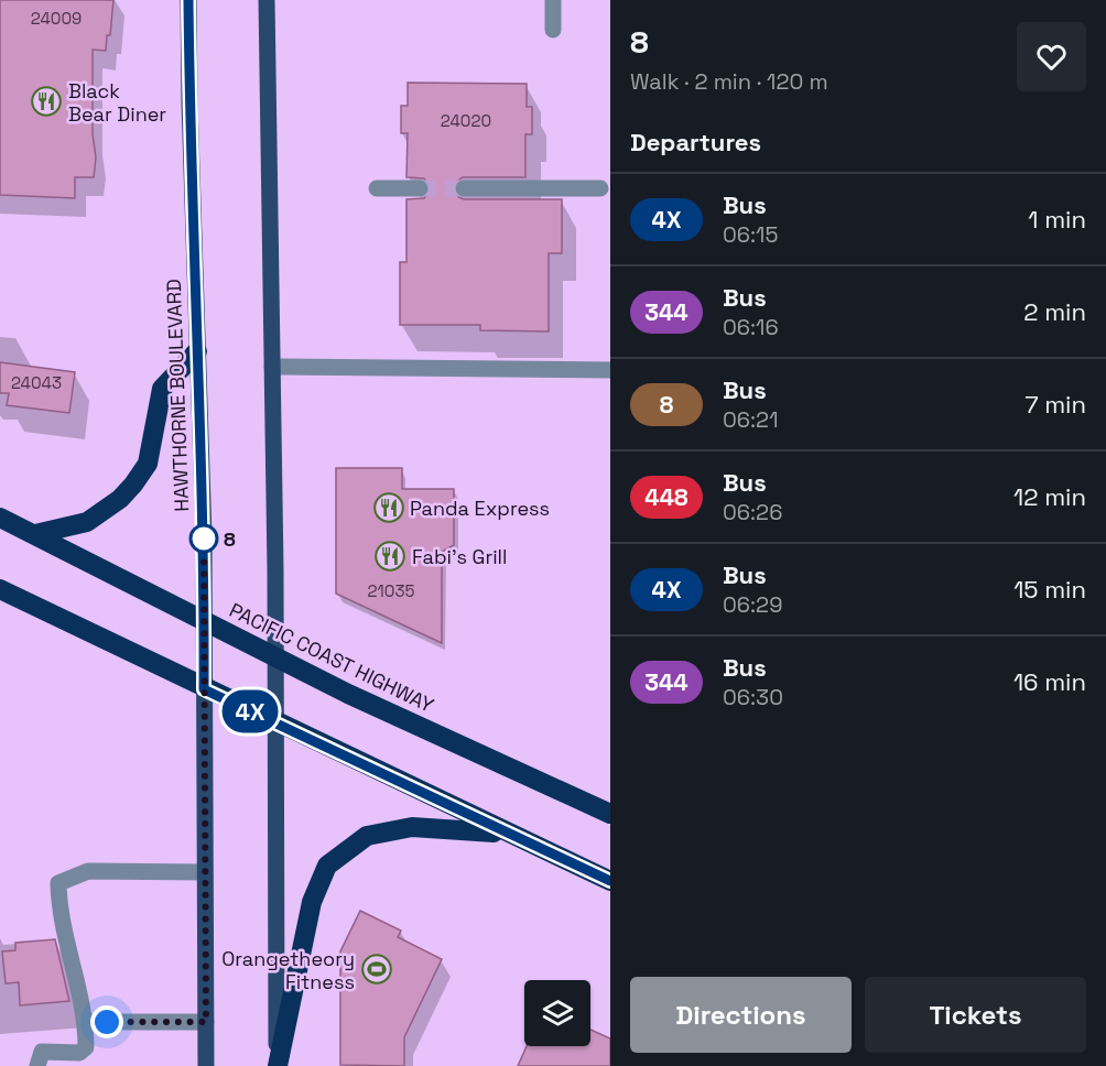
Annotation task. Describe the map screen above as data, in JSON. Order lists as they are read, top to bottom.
{
  "streets": {
    "highway": ["PACIFIC COAST HIGHWAY"],
    "main road": ["HAWTHORNE BOULEVARD"]
  },
  "crossings": [
    ["HAWTHORNE BOULEVARD", "PACIFIC COAST HIGHWAY"]
  ],
  "places": {
    "restaurant": ["Black Bear Diner", "Panda Express", "Fabi's Grill"],
    "other": ["8"],
    "sports": ["Orangetheory Fitness"]
  },
  "lines": ["bus line 4X"],
  "house_numbers": [
    "24009",
    "24020",
    "24043",
    "21035"
  ],
  "page": {
    "on_map": "4X",
    "heading": [
      ["8", "Walk · 2 min · 120 m"],
      "Departures"
    ],
    "list": [
      {
        "mark": "4X",
        "name": "Bus",
        "note": "06:15",
        "value": "1 min"
      },
      {
        "mark": "344",
        "name": "Bus",
        "note": "06:16",
        "value": "2 min"
      },
      {
        "mark": "8",
        "name": "Bus",
        "note": "06:21",
        "value": "7 min"
      },
      {
        "mark": "448",
        "name": "Bus",
        "note": "06:26",
        "value": "12 min"
      },
      {
        "mark": "4X",
        "name": "Bus",
        "note": "06:29",
        "value": "15 min"
      },
      {
        "mark": "344",
        "name": "Bus",
        "note": "06:30",
        "value": "16 min"
      }
    ],
    "buttons": ["Directions", "Tickets"]
  }
}
